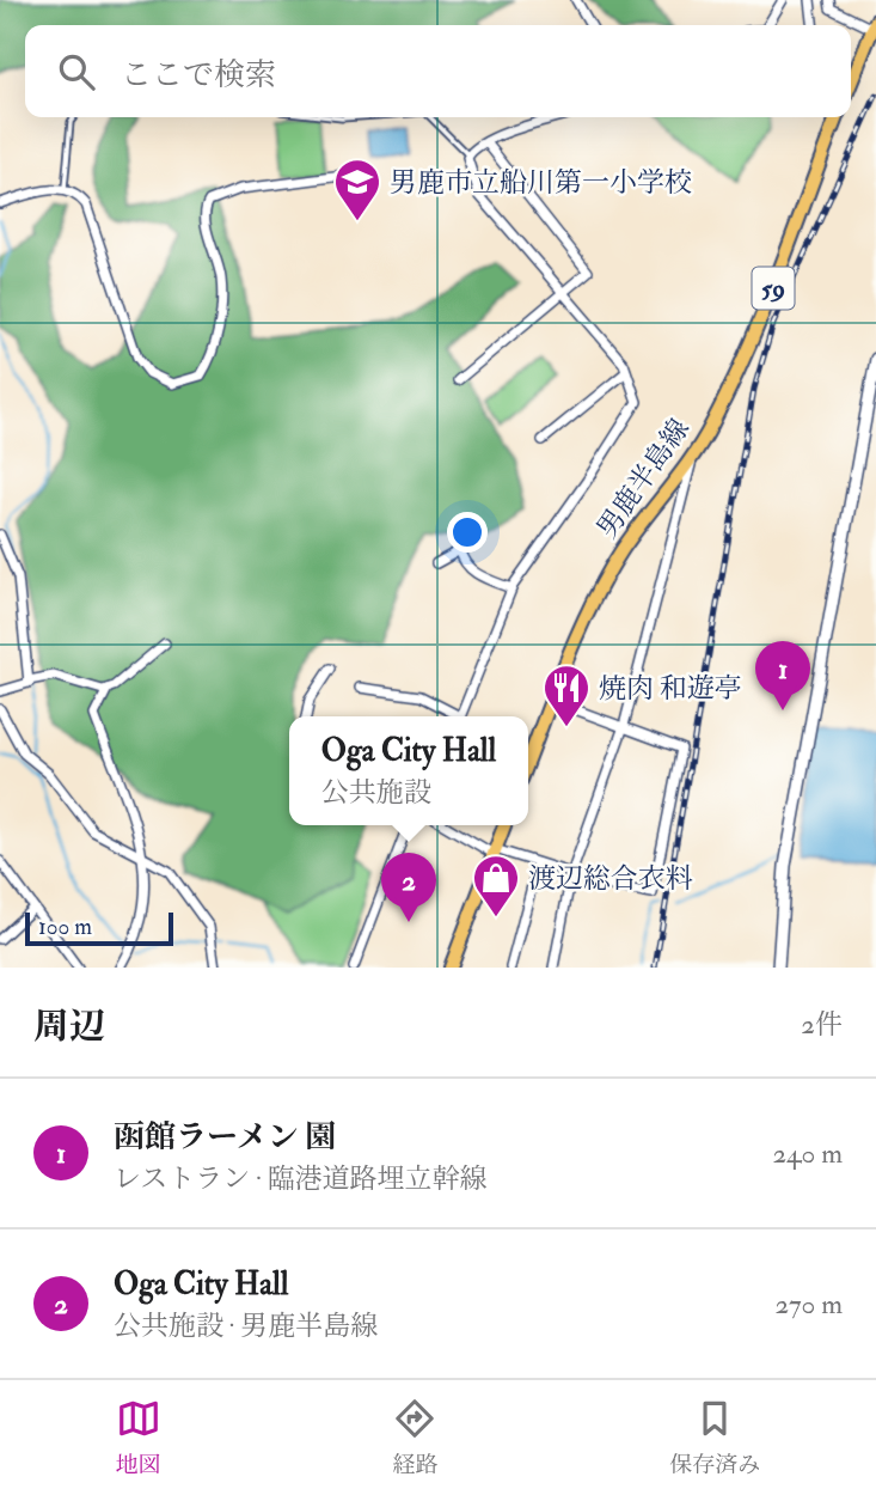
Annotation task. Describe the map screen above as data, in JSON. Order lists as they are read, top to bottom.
{
  "streets": {
    "main road": ["59", "男鹿半島線"]
  },
  "places": {
    "school or university": ["男鹿市立船川第一小学校"],
    "restaurant": ["焼肉 和遊亭"],
    "shop": ["渡辺総合衣料"]
  },
  "scale_bar": "100 m",
  "page": {
    "search": "ここで検索",
    "pins": ["1", "2"],
    "popup": ["Oga City Hall", "公共施設"],
    "scale": "100 m",
    "heading": ["周辺", "2件"],
    "list": [
      {
        "mark": "1",
        "name": "函館ラーメン 園",
        "note": "レストラン · 臨港道路埋立幹線",
        "value": "240 m"
      },
      {
        "mark": "2",
        "name": "Oga City Hall",
        "note": "公共施設 · 男鹿半島線",
        "value": "270 m"
      }
    ],
    "nav": ["地図", "経路", "保存済み"]
  }
}
